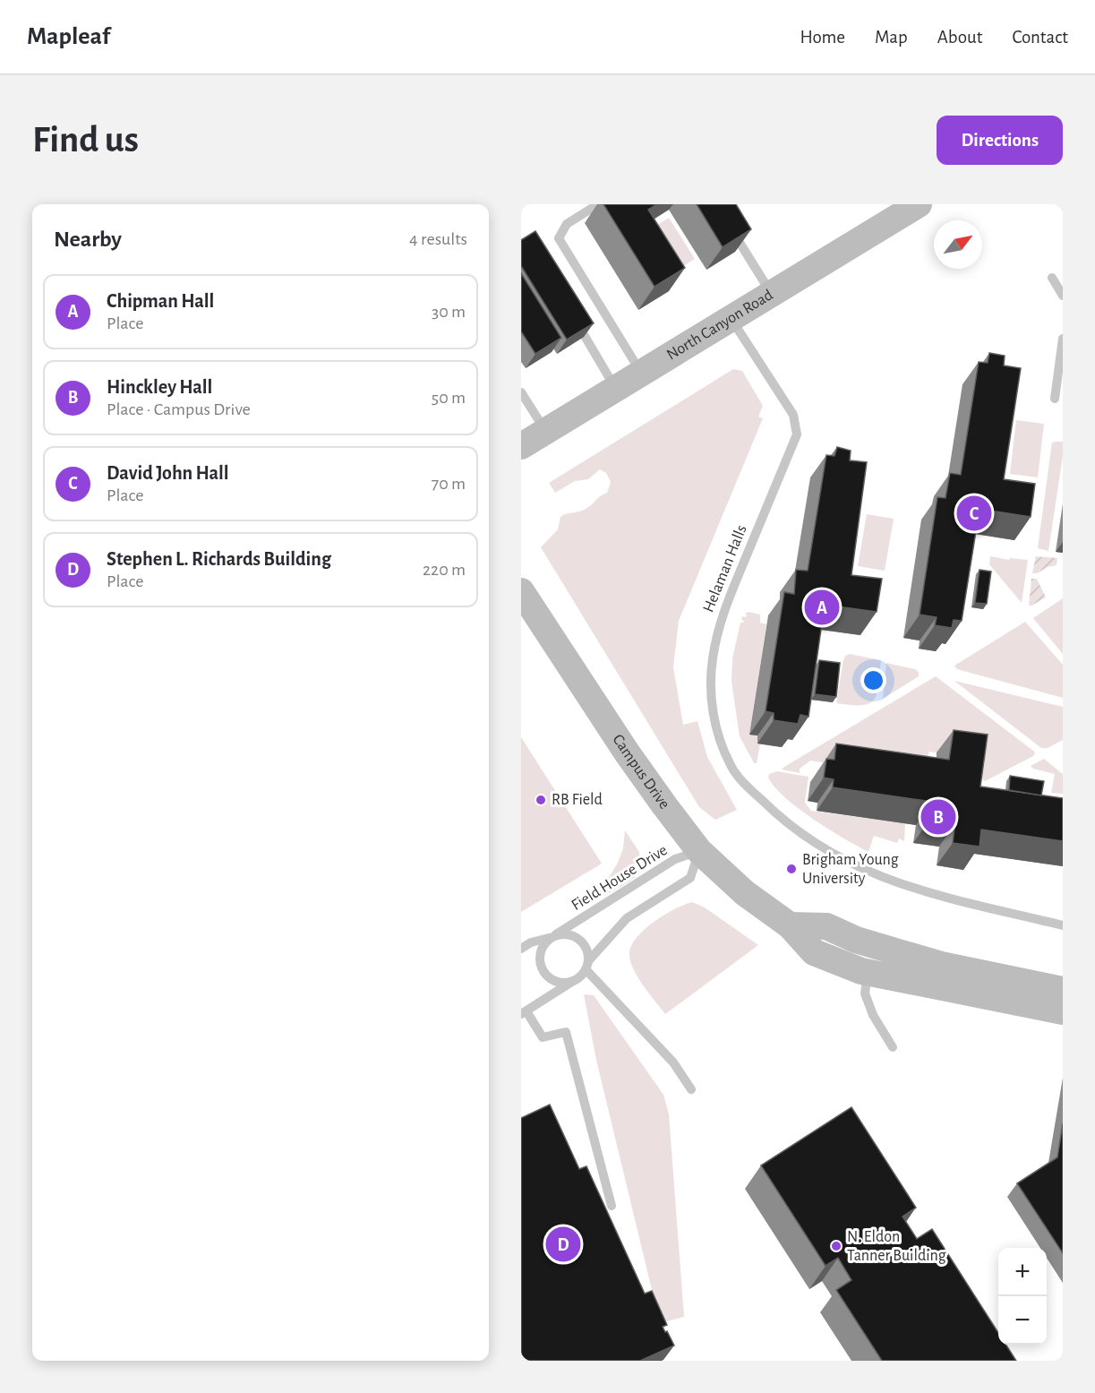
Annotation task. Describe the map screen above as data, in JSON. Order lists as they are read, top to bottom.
{
  "streets": {
    "main road": ["North Canyon Road", "Campus Drive"],
    "lane": ["Helaman Halls", "Field House Drive"]
  },
  "crossings": [
    ["North Canyon Road", "Helaman Halls"],
    ["Campus Drive", "Field House Drive"]
  ],
  "places": ["RB Field", "Brigham Young University", "N. Eldon Tanner Building"],
  "north": "top right",
  "page": {
    "header": "Mapleaf",
    "nav": [
      "Home",
      "Map",
      "About",
      "Contact"
    ],
    "buttons": "Directions",
    "title": "Find us",
    "heading": ["Nearby", "4 results"],
    "list": [
      {
        "mark": "A",
        "name": "Chipman Hall",
        "note": "Place",
        "value": "30 m"
      },
      {
        "mark": "B",
        "name": "Hinckley Hall",
        "note": "Place · Campus Drive",
        "value": "50 m"
      },
      {
        "mark": "C",
        "name": "David John Hall",
        "note": "Place",
        "value": "70 m"
      },
      {
        "mark": "D",
        "name": "Stephen L. Richards Building",
        "note": "Place",
        "value": "220 m"
      }
    ],
    "pins": [
      "C",
      "A",
      "B",
      "D"
    ],
    "map_buttons": ["+", "−"]
  }
}
